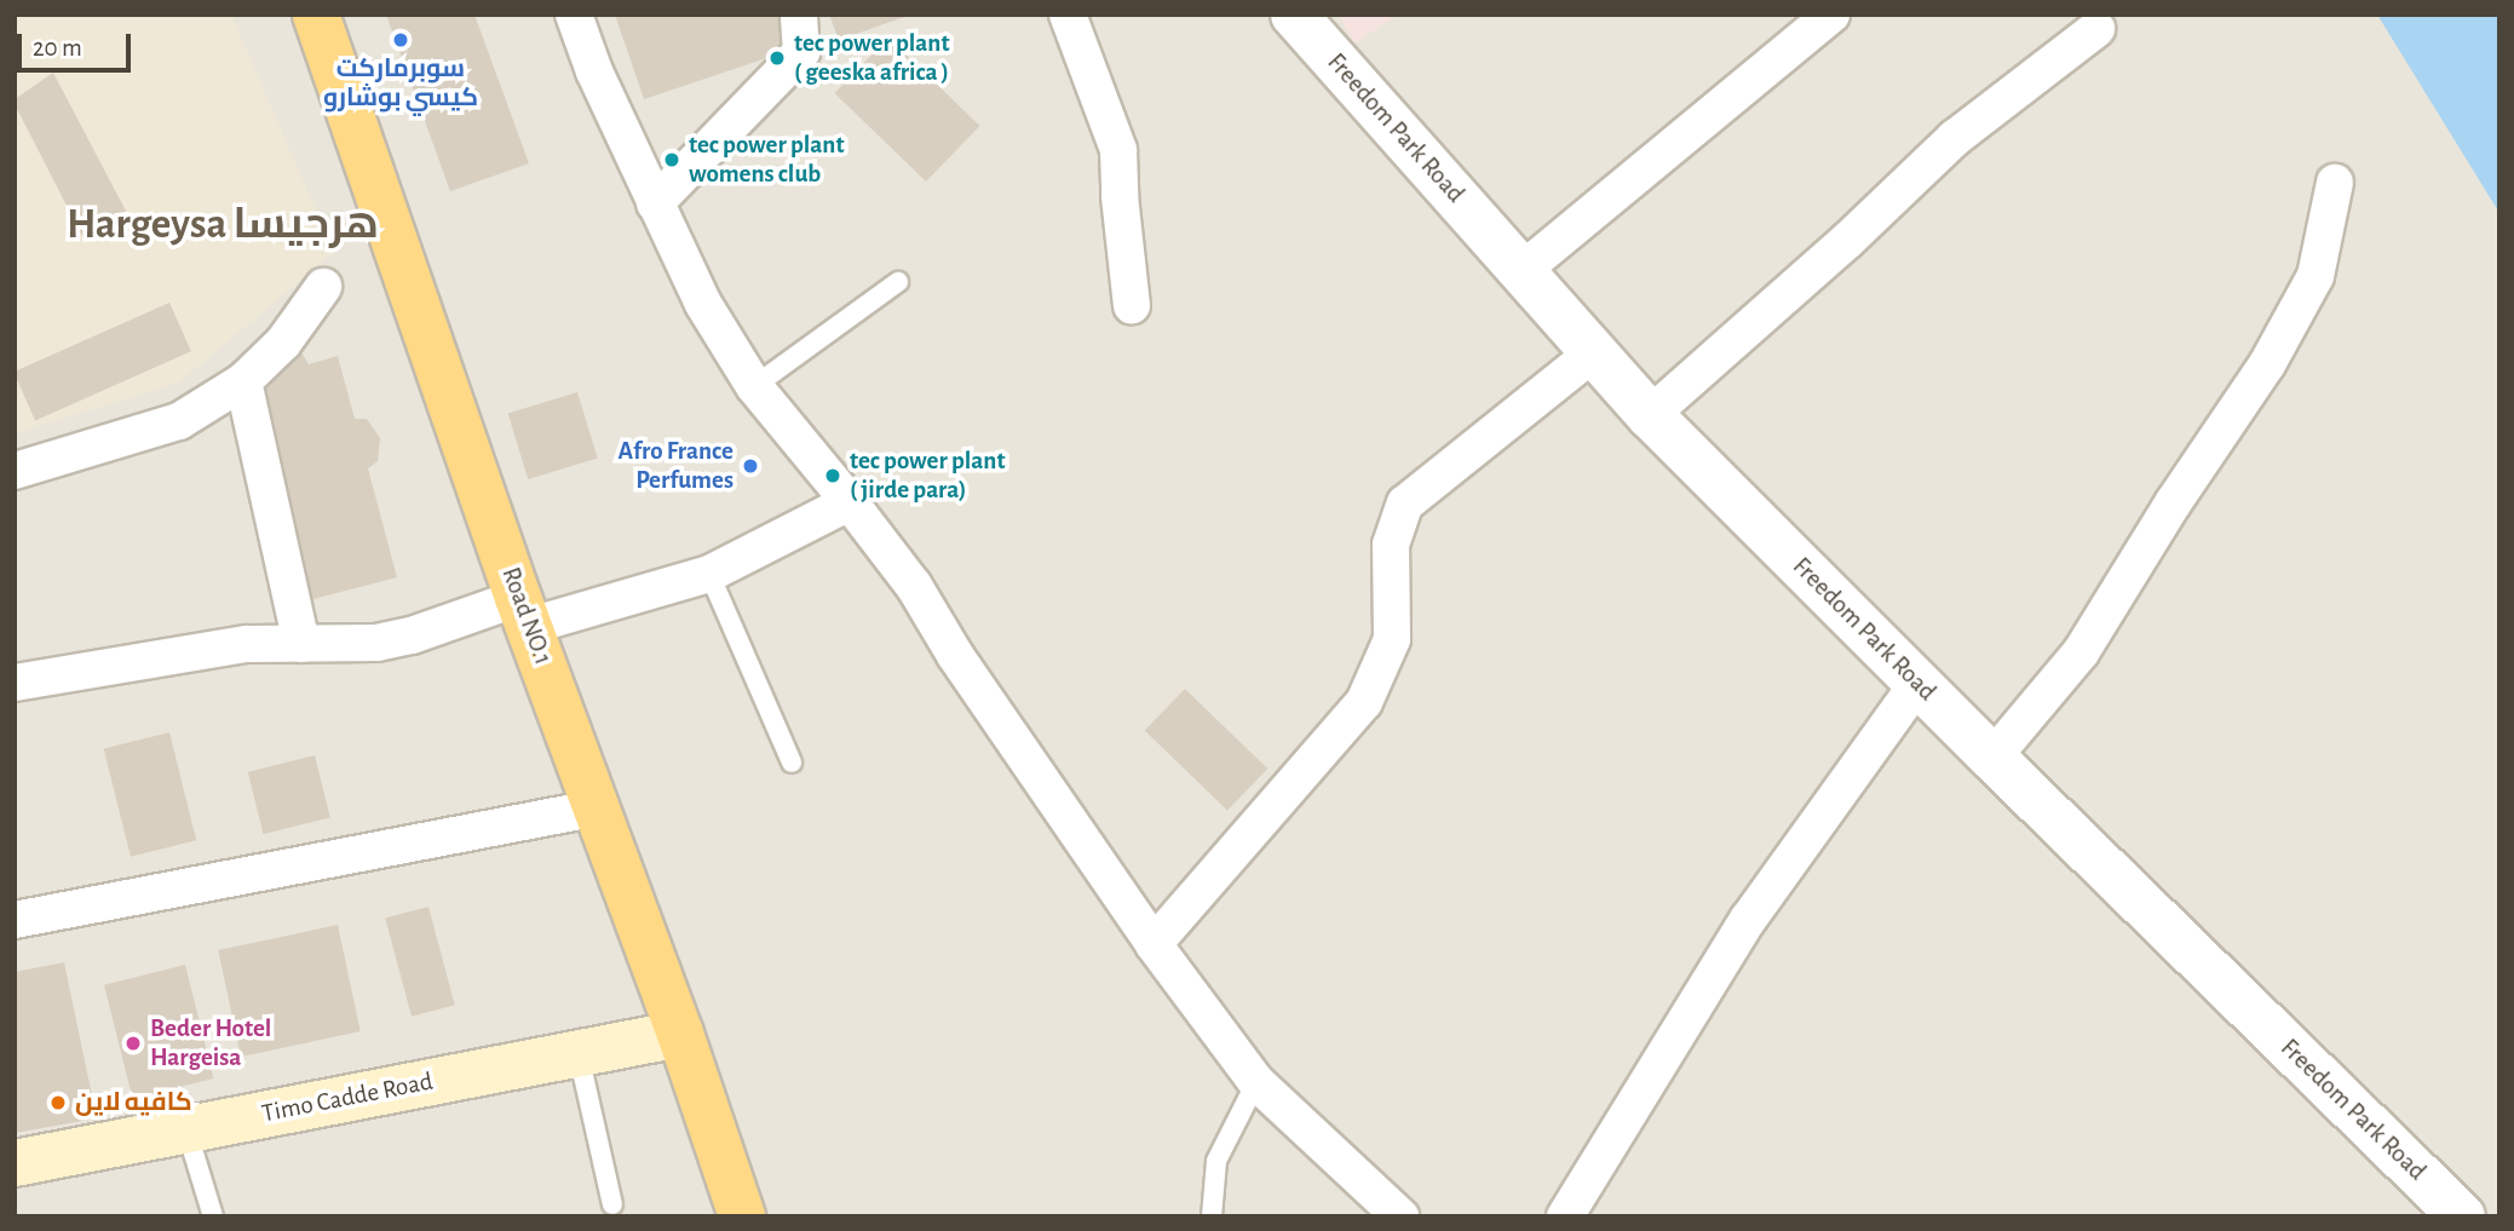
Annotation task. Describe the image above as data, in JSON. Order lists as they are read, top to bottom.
{
  "streets": {
    "highway": ["Road NO.1"],
    "main road": ["Timo Cadde Road"],
    "street": ["Freedom Park Road"]
  },
  "crossings": [
    ["Road NO.1", "Timo Cadde Road"]
  ],
  "districts": ["Hargeysa هرجيسا"],
  "places": [
    "سوبرماركت كيسي بوشارو",
    "tec power plant ( geeska africa )",
    "tec power plant womens club",
    "Afro France Perfumes",
    "tec power plant ( jirde para)",
    "Beder Hotel Hargeisa",
    "كافيه لاين"
  ],
  "scale_bar": "20 m"
}
